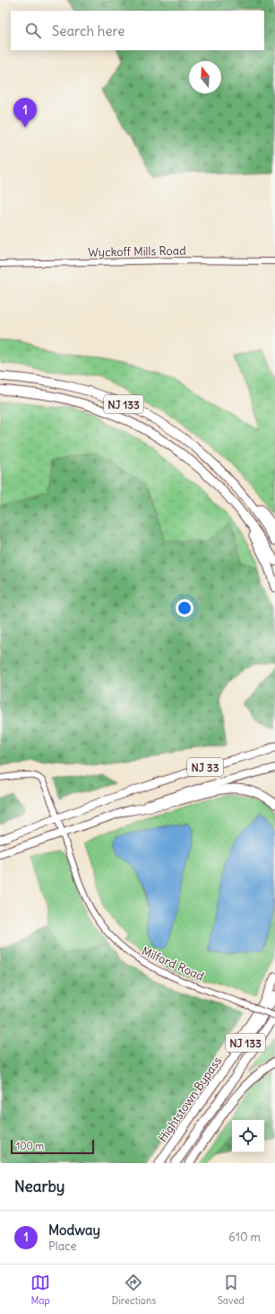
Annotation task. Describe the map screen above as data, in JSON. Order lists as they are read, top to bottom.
{
  "streets": {
    "highway": ["NJ 133", "Hightstown Bypass"],
    "main road": ["NJ 33"],
    "street": ["Wyckoff Mills Road", "Milford Road"]
  },
  "crossings": [
    ["NJ 33", "Milford Road"],
    ["Milford Road", "Hightstown Bypass"]
  ],
  "scale_bar": "100 m",
  "north": "top",
  "page": {
    "search": "Search here",
    "pins": "1",
    "scale": "100 m",
    "heading": "Nearby",
    "list": [
      {
        "mark": "1",
        "name": "Modway",
        "note": "Place",
        "value": "610 m"
      }
    ],
    "nav": ["Map", "Directions", "Saved"]
  }
}
